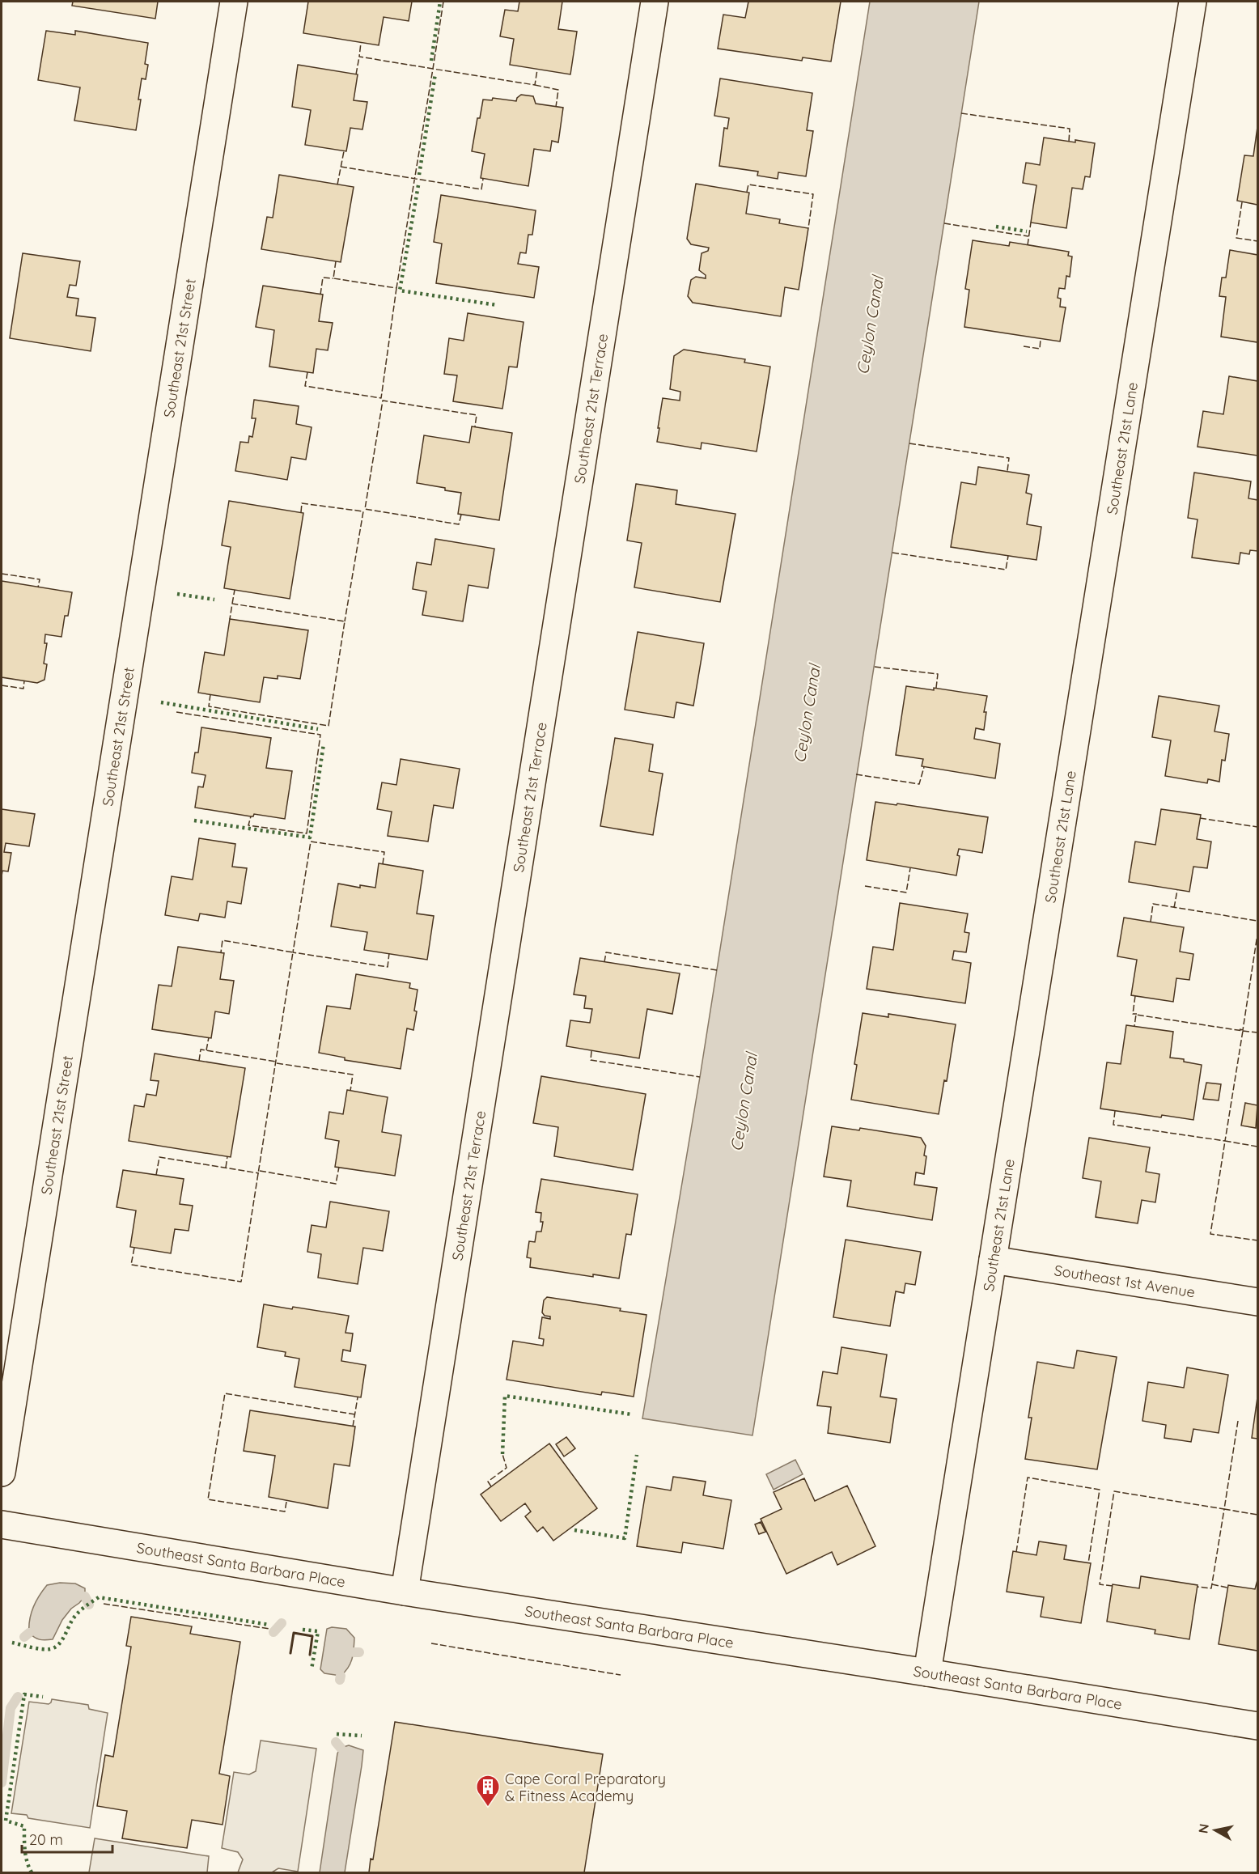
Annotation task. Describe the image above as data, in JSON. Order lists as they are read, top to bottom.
{
  "streets": {
    "street": [
      "Southeast 21st Street",
      "Southeast 21st Terrace",
      "Southeast 21st Lane",
      "Southeast 1st Avenue",
      "Southeast Santa Barbara Place"
    ]
  },
  "crossings": [
    ["Southeast 21st Terrace", "Southeast Santa Barbara Place"],
    ["Southeast 21st Lane", "Southeast 1st Avenue"],
    ["Southeast 21st Lane", "Southeast Santa Barbara Place"]
  ],
  "water": ["Ceylon Canal"],
  "places": {
    "building": ["Cape Coral Preparatory & Fitness Academy"]
  },
  "scale_bar": "20 m",
  "north": "left"
}
